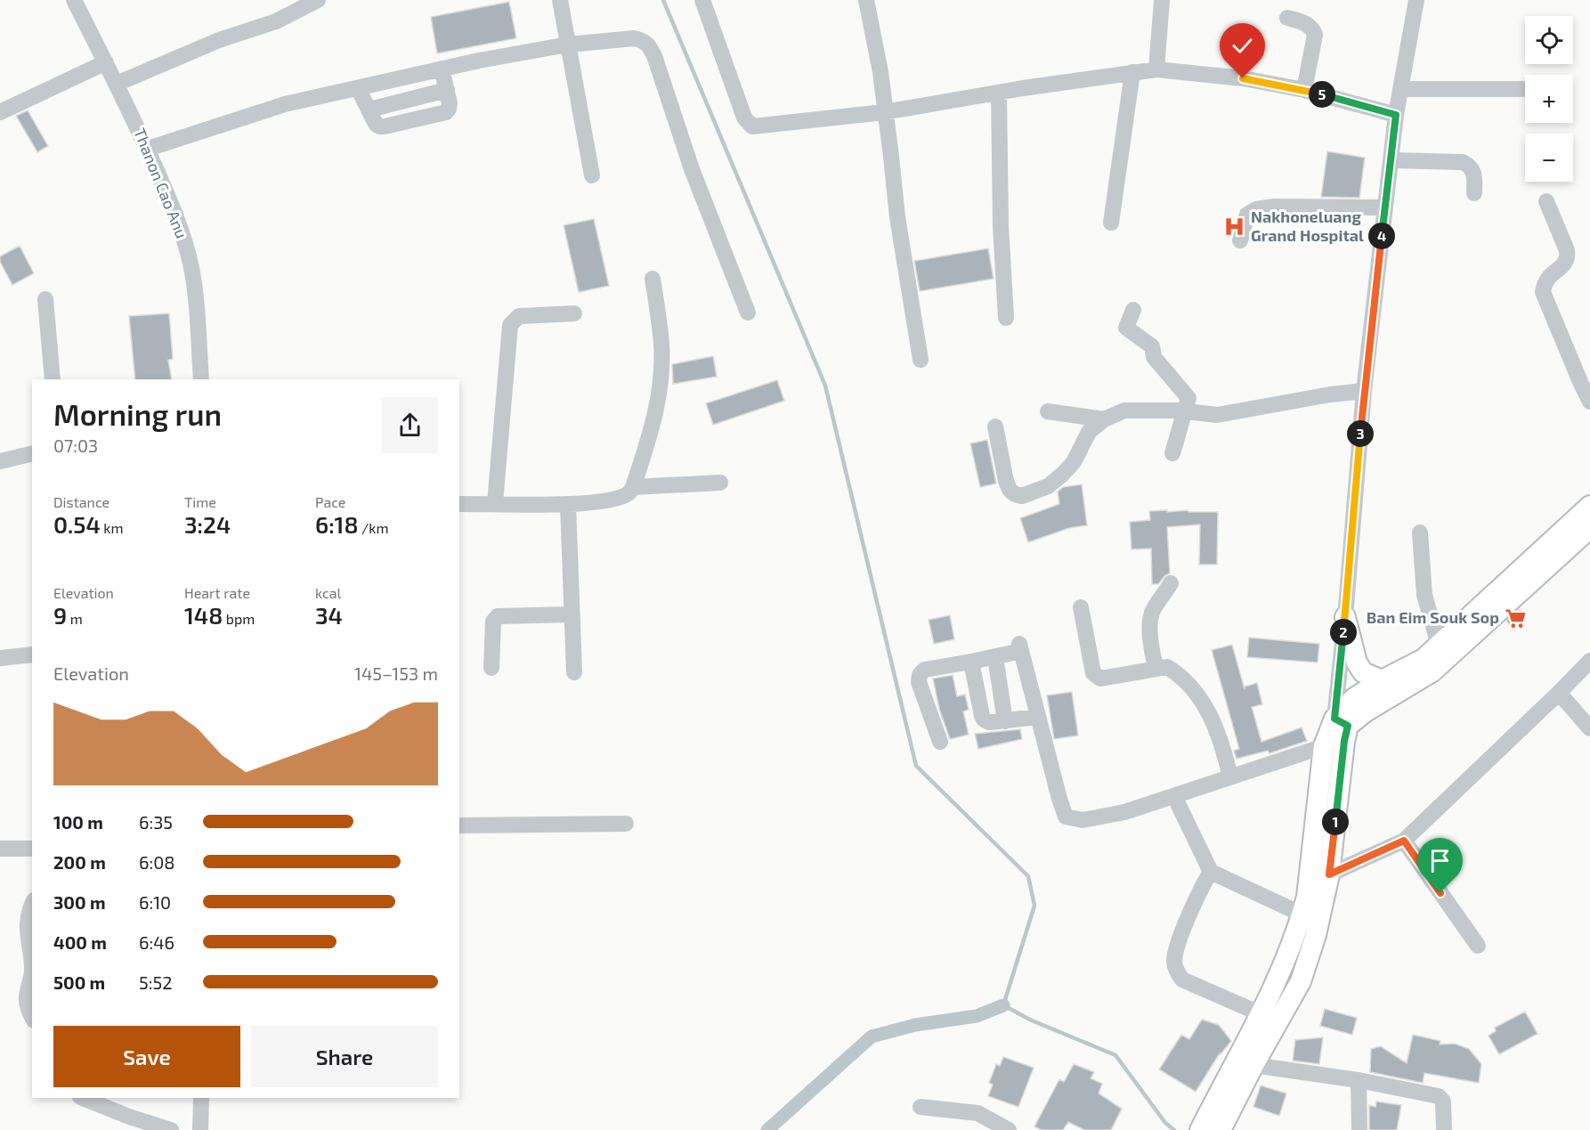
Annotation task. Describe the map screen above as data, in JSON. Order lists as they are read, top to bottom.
{
  "streets": {
    "street": ["Thanon Cao Anu"]
  },
  "places": {
    "hospital": ["Nakhoneluang Grand Hospital"],
    "supermarket": ["Ban Eim Souk Sop"]
  },
  "page": {
    "map_buttons": ["+", "−"],
    "pins": [
      "5",
      "4",
      "3",
      "2",
      "1"
    ],
    "heading": ["Morning run", "07:03"],
    "stats": [
      ["Distance", "0.54 km"],
      ["Time", "3:24"],
      ["Pace", "6:18 /km"],
      ["Elevation", "9 m"],
      ["Heart rate", "148 bpm"],
      ["kcal", "34"]
    ],
    "chart": ["Elevation", "145–153 m"],
    "list": [
      {
        "name": "100 m",
        "note": "6:35"
      },
      {
        "name": "200 m",
        "note": "6:08"
      },
      {
        "name": "300 m",
        "note": "6:10"
      },
      {
        "name": "400 m",
        "note": "6:46"
      },
      {
        "name": "500 m",
        "note": "5:52"
      }
    ],
    "buttons": ["Save", "Share"]
  }
}
